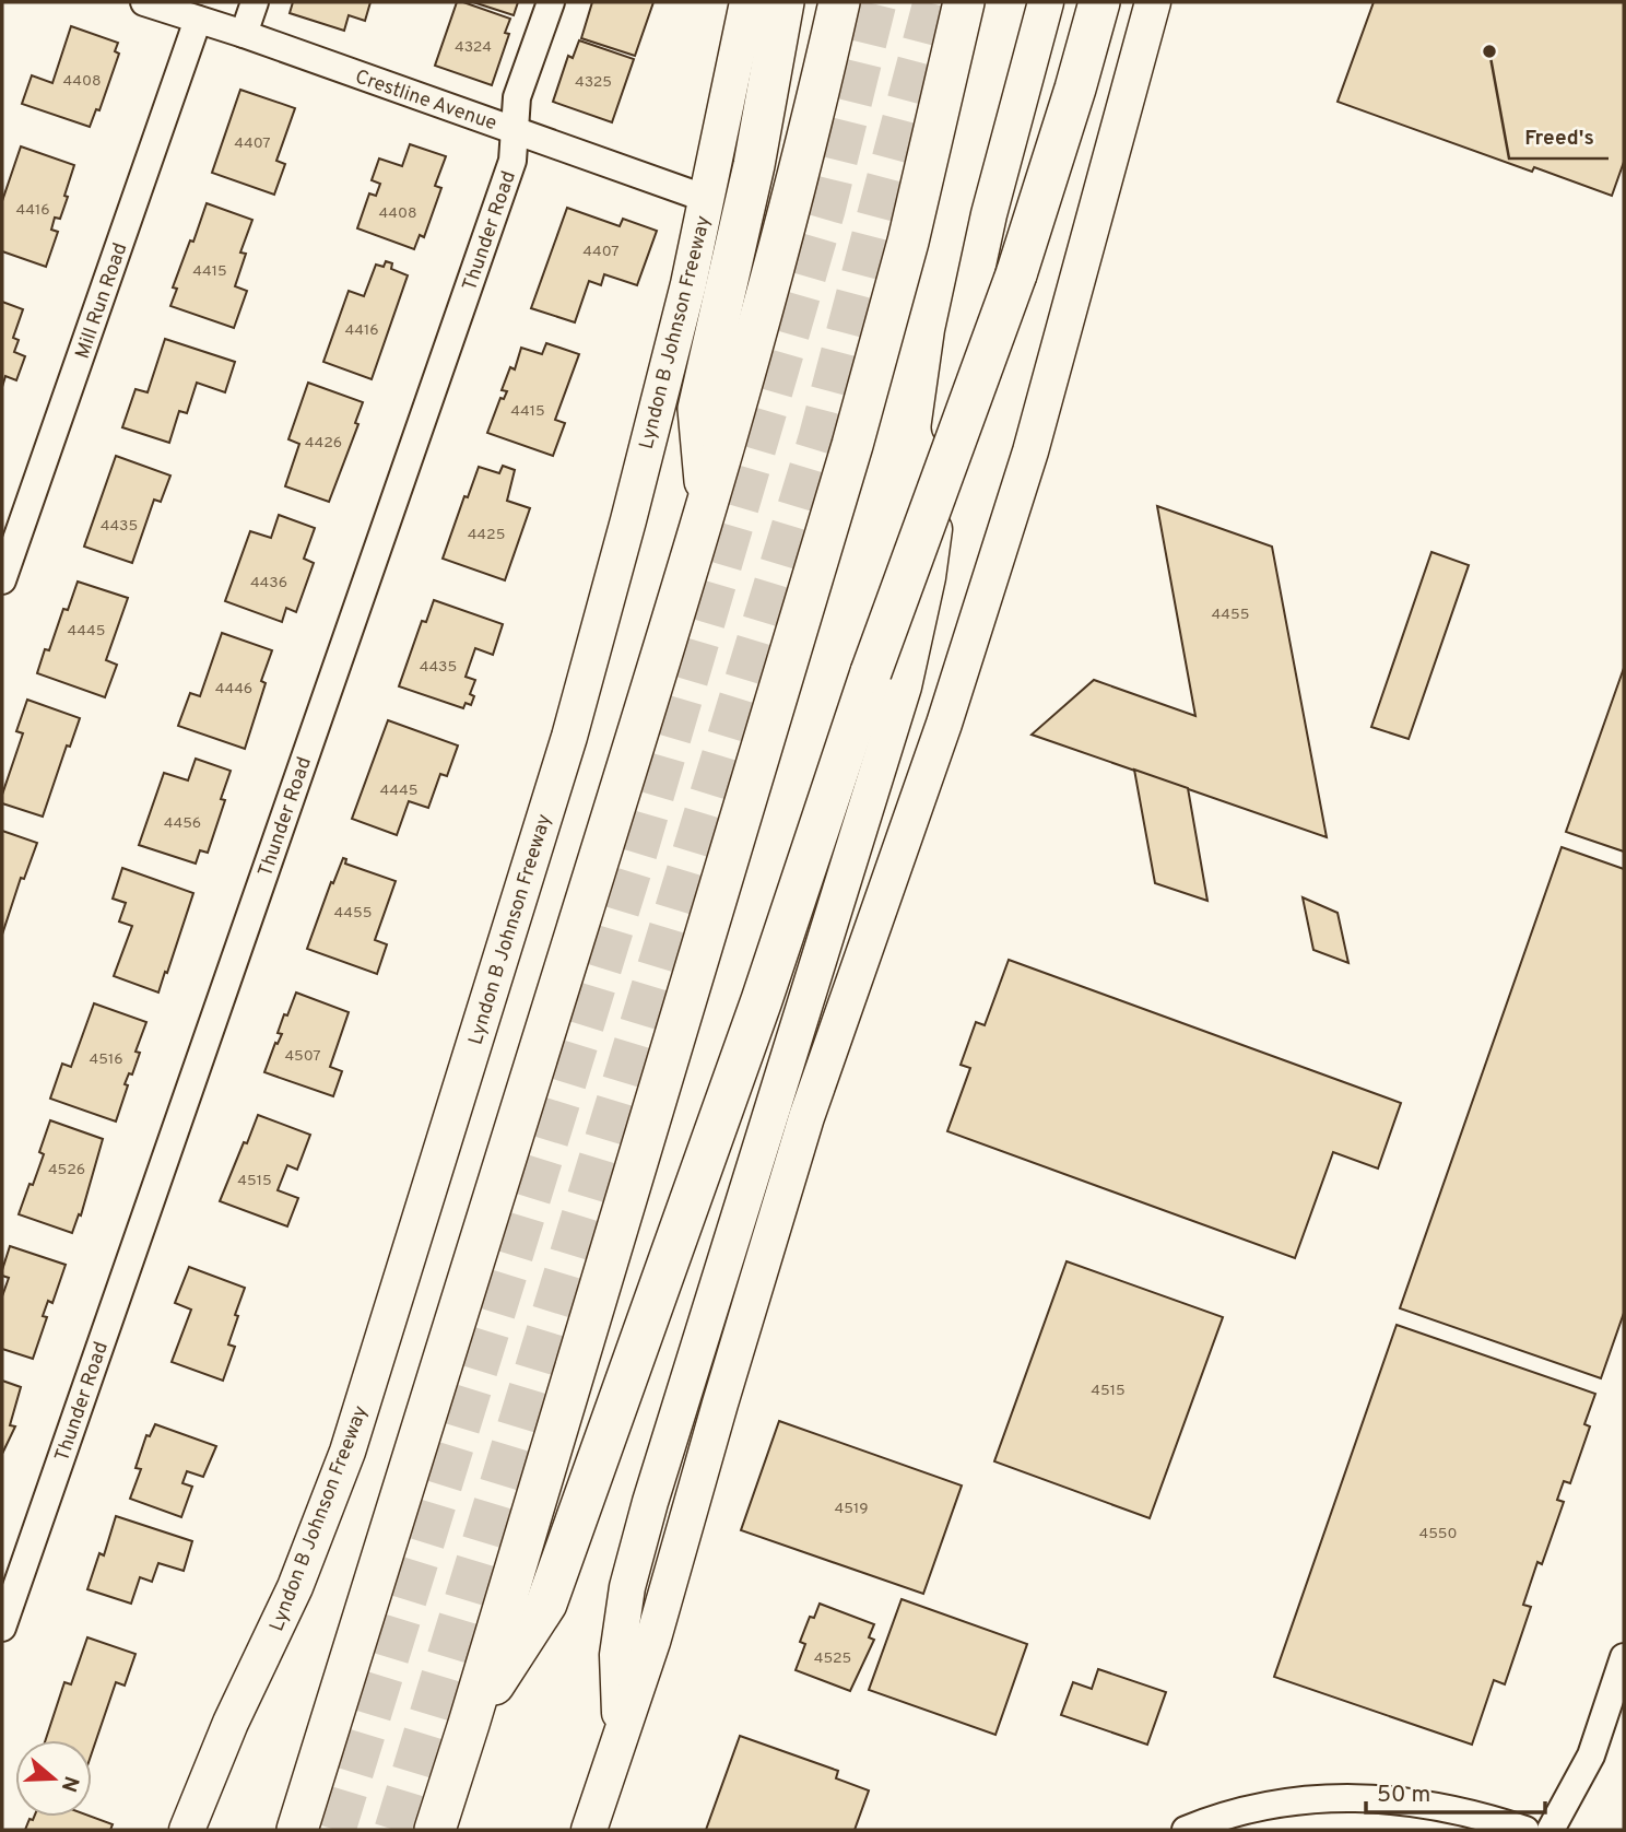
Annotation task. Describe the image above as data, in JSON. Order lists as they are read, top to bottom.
{
  "streets": {
    "main road": ["Lyndon B Johnson Freeway"],
    "street": ["Crestline Avenue", "Thunder Road", "Mill Run Road"]
  },
  "crossings": [
    ["Crestline Avenue", "Thunder Road"],
    ["Crestline Avenue", "Mill Run Road"],
    ["Crestline Avenue", "Lyndon B Johnson Freeway"]
  ],
  "places": ["Freed's"],
  "house_numbers": [
    "4324",
    "4408",
    "4325",
    "4407",
    "4416",
    "4408",
    "4407",
    "4415",
    "4416",
    "4415",
    "4426",
    "4435",
    "4425",
    "4436",
    "4455",
    "4445",
    "4435",
    "4446",
    "4445",
    "4456",
    "4455",
    "4507",
    "4516",
    "4526",
    "4515",
    "4515",
    "4519",
    "4550",
    "4525"
  ],
  "scale_bar": "50 m",
  "north": "right"
}
